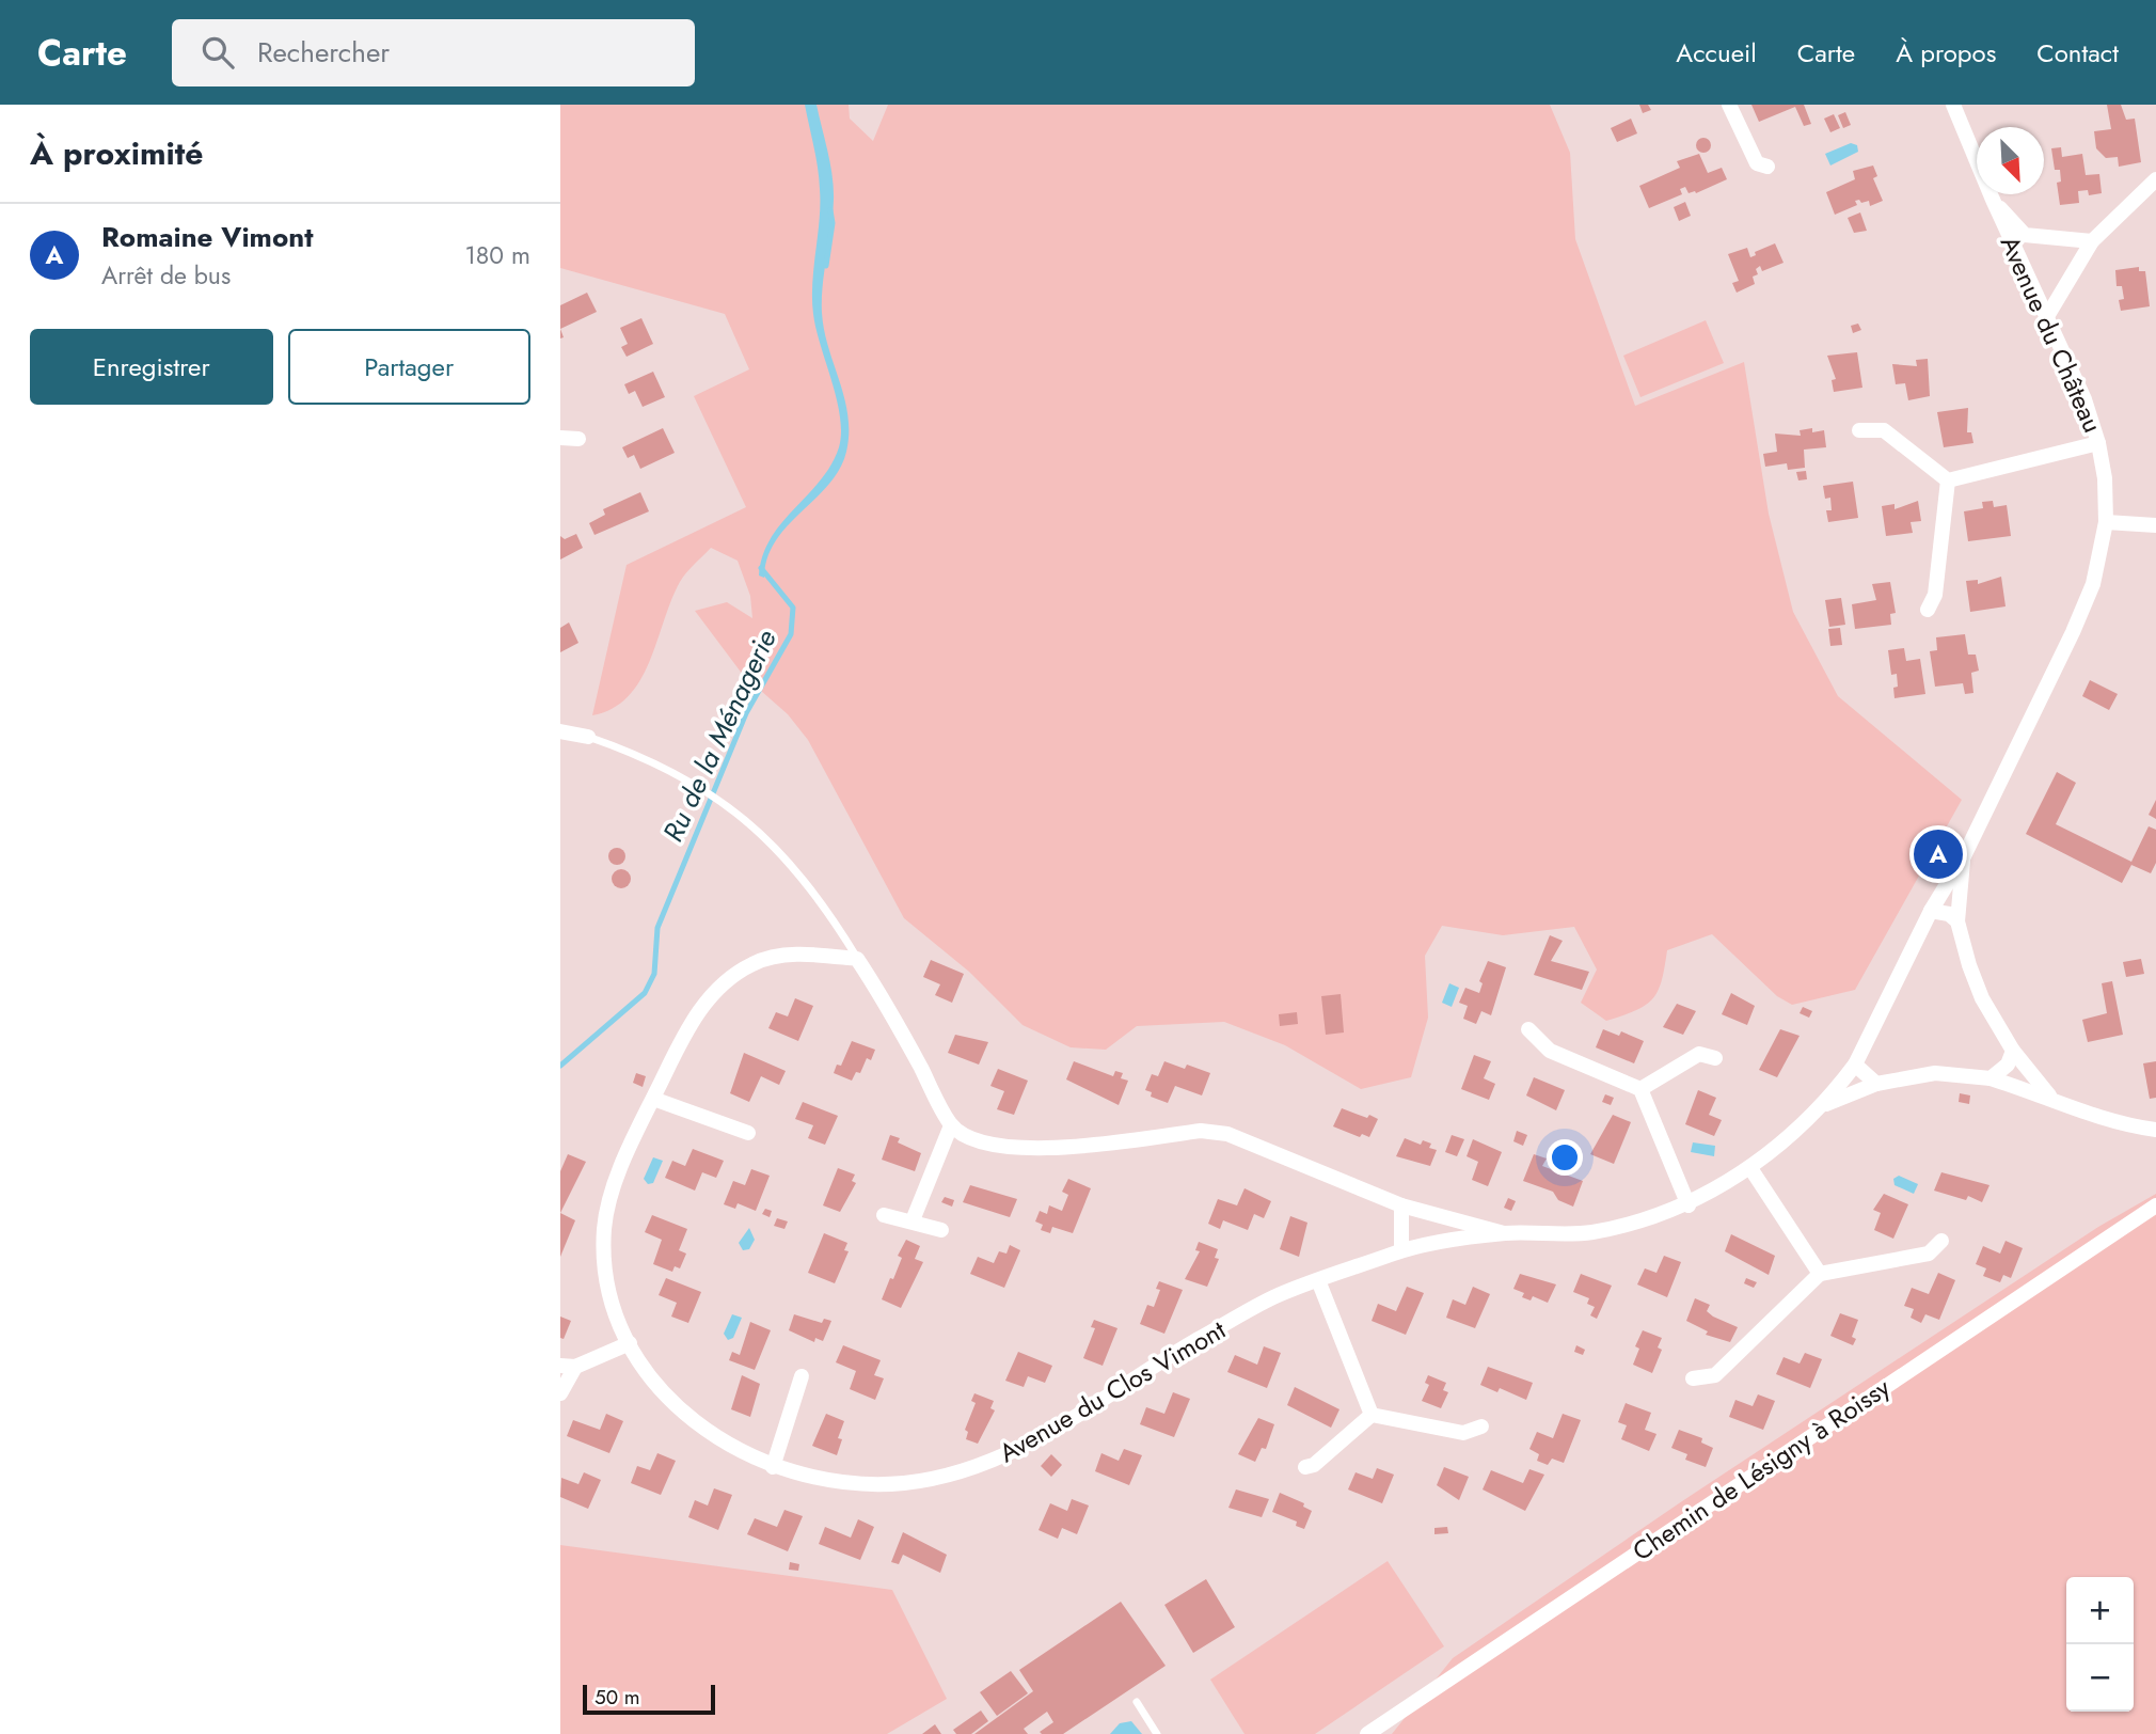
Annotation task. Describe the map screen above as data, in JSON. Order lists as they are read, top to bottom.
{
  "streets": {
    "street": ["Avenue du Château", "Avenue du Clos Vimont", "Chemin de Lésigny à Roissy"]
  },
  "crossings": [
    ["Avenue du Château", "Avenue du Clos Vimont"]
  ],
  "water": ["Ru de la Ménagerie"],
  "scale_bar": "50 m",
  "north": "bottom right",
  "page": {
    "header": "Carte",
    "search": "Rechercher",
    "nav": [
      "Accueil",
      "Carte",
      "À propos",
      "Contact"
    ],
    "heading": "À proximité",
    "list": [
      {
        "mark": "A",
        "name": "Romaine Vimont",
        "note": "Arrêt de bus",
        "value": "180 m"
      }
    ],
    "buttons": ["Enregistrer", "Partager"],
    "pins": "A",
    "map_buttons": ["+", "−"],
    "scale": "50 m"
  }
}
